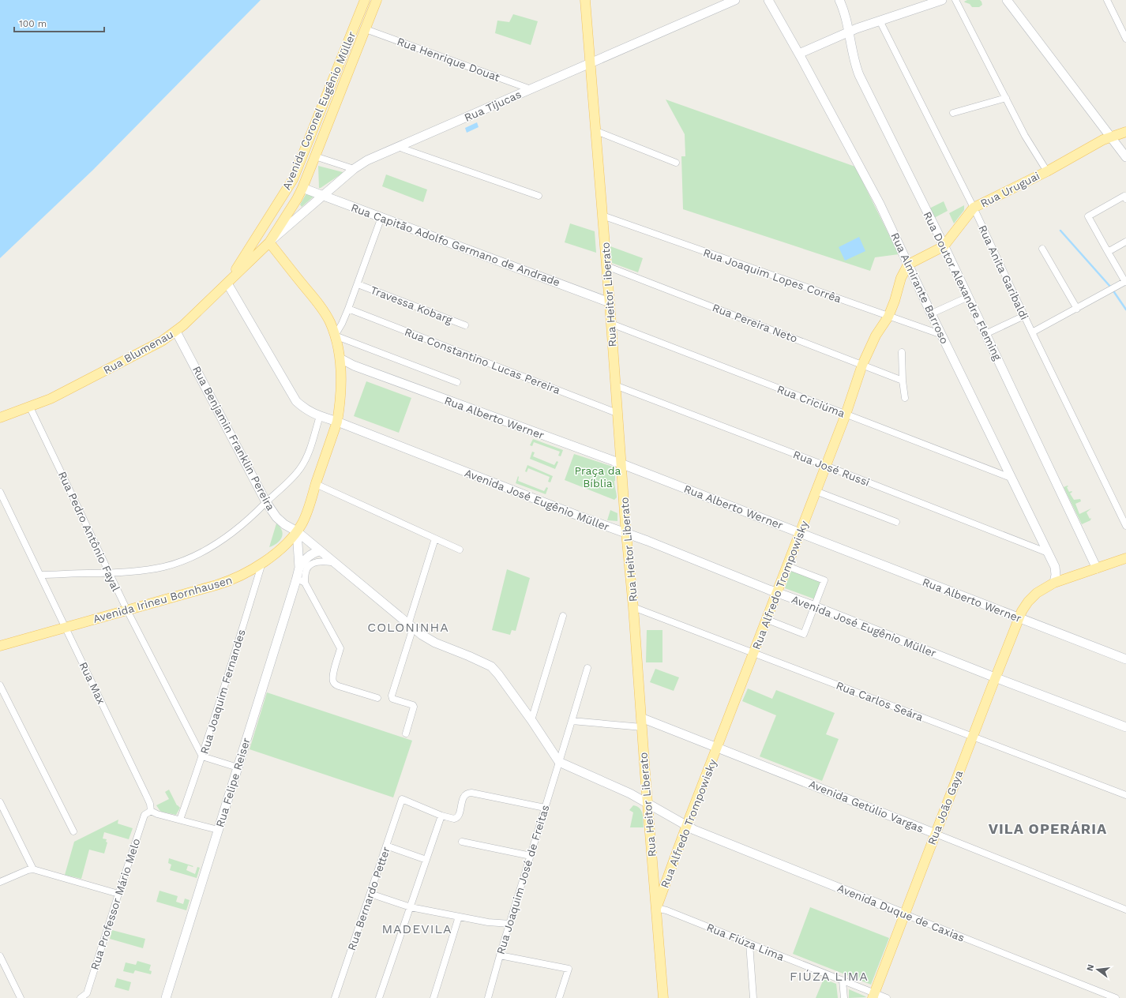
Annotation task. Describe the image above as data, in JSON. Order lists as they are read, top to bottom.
{
  "streets": {
    "main road": [
      "Avenida Coronel Eugênio Müller",
      "Rua Uruguai",
      "Rua Heitor Liberato",
      "Rua Blumenau",
      "Rua Alfredo Trompowisky",
      "Avenida Irineu Bornhausen",
      "Rua João Gaya"
    ],
    "street": [
      "Rua Henrique Douat",
      "Rua Tijucas",
      "Rua Capitão Adolfo Germano de Andrade",
      "Rua Anita Garibaldi",
      "Rua Joaquim Lopes Corrêa",
      "Rua Doutor Alexandre Fleming",
      "Rua Almirante Barroso",
      "Travessa Kobarg",
      "Rua Pereira Neto",
      "Rua Constantino Lucas Pereira",
      "Rua Criciúma",
      "Rua Alberto Werner",
      "Rua Benjamin Franklin Pereira",
      "Rua José Russi",
      "Avenida José Eugênio Müller",
      "Rua Pedro Antônio Fayal",
      "Rua Max",
      "Rua Joaquim Fernandes",
      "Rua Carlos Seára",
      "Rua Felipe Reiser",
      "Avenida Getúlio Vargas",
      "Rua Joaquim José de Freitas",
      "Rua Bernardo Petter",
      "Rua Professor Mário Melo",
      "Avenida Duque de Caxias",
      "Rua Fiúza Lima"
    ]
  },
  "crossings": [
    ["Rua Henrique Douat", "Rua Tijucas"],
    ["Rua Henrique Douat", "Avenida Coronel Eugênio Müller"],
    ["Rua Tijucas", "Avenida Coronel Eugênio Müller"],
    ["Rua Tijucas", "Rua Capitão Adolfo Germano de Andrade"],
    ["Rua Tijucas", "Rua Heitor Liberato"],
    ["Rua Tijucas", "Rua Blumenau"],
    ["Rua Tijucas", "Avenida Irineu Bornhausen"],
    ["Avenida Coronel Eugênio Müller", "Rua Capitão Adolfo Germano de Andrade"],
    ["Avenida Coronel Eugênio Müller", "Rua Blumenau"],
    ["Avenida Coronel Eugênio Müller", "Avenida José Eugênio Müller"],
    ["Avenida Coronel Eugênio Müller", "Avenida Irineu Bornhausen"],
    ["Rua Uruguai", "Rua Anita Garibaldi"],
    ["Rua Uruguai", "Rua Doutor Alexandre Fleming"],
    ["Rua Uruguai", "Rua Almirante Barroso"],
    ["Rua Uruguai", "Rua Alfredo Trompowisky"],
    ["Rua Capitão Adolfo Germano de Andrade", "Rua Heitor Liberato"],
    ["Rua Joaquim Lopes Corrêa", "Rua Almirante Barroso"],
    ["Rua Joaquim Lopes Corrêa", "Rua Heitor Liberato"],
    ["Rua Joaquim Lopes Corrêa", "Rua Alfredo Trompowisky"],
    ["Rua Doutor Alexandre Fleming", "Rua João Gaya"],
    ["Rua Almirante Barroso", "Rua Criciúma"],
    ["Rua Almirante Barroso", "Rua José Russi"],
    ["Rua Almirante Barroso", "Rua Alfredo Trompowisky"],
    ["Rua Almirante Barroso", "Rua João Gaya"],
    ["Rua Heitor Liberato", "Rua Pereira Neto"],
    ["Rua Heitor Liberato", "Rua Constantino Lucas Pereira"],
    ["Rua Heitor Liberato", "Rua Criciúma"],
    ["Rua Heitor Liberato", "Rua Alberto Werner"],
    ["Rua Heitor Liberato", "Rua José Russi"],
    ["Rua Heitor Liberato", "Avenida José Eugênio Müller"],
    ["Rua Heitor Liberato", "Rua Alfredo Trompowisky"],
    ["Rua Heitor Liberato", "Rua Carlos Seára"],
    ["Rua Heitor Liberato", "Avenida Getúlio Vargas"],
    ["Rua Heitor Liberato", "Rua Fiúza Lima"],
    ["Rua Pereira Neto", "Rua Alfredo Trompowisky"],
    ["Rua Blumenau", "Rua Benjamin Franklin Pereira"],
    ["Rua Blumenau", "Avenida José Eugênio Müller"],
    ["Rua Blumenau", "Rua Pedro Antônio Fayal"],
    ["Rua Blumenau", "Avenida Irineu Bornhausen"],
    ["Rua Criciúma", "Rua Alfredo Trompowisky"],
    ["Rua Alberto Werner", "Rua Alfredo Trompowisky"],
    ["Rua Alberto Werner", "Avenida Irineu Bornhausen"],
    ["Rua Alberto Werner", "Rua João Gaya"],
    ["Rua Benjamin Franklin Pereira", "Avenida Irineu Bornhausen"],
    ["Rua Benjamin Franklin Pereira", "Rua Felipe Reiser"],
    ["Rua Benjamin Franklin Pereira", "Rua Joaquim José de Freitas"],
    ["Rua José Russi", "Rua Alfredo Trompowisky"],
    ["Avenida José Eugênio Müller", "Rua Alfredo Trompowisky"],
    ["Avenida José Eugênio Müller", "Avenida Irineu Bornhausen"],
    ["Avenida José Eugênio Müller", "Rua João Gaya"],
    ["Rua Pedro Antônio Fayal", "Avenida Irineu Bornhausen"],
    ["Rua Pedro Antônio Fayal", "Rua Joaquim Fernandes"],
    ["Rua Alfredo Trompowisky", "Rua Carlos Seára"],
    ["Rua Alfredo Trompowisky", "Avenida Getúlio Vargas"],
    ["Rua Alfredo Trompowisky", "Avenida Duque de Caxias"],
    ["Rua Alfredo Trompowisky", "Rua Fiúza Lima"],
    ["Avenida Irineu Bornhausen", "Rua Max"],
    ["Avenida Irineu Bornhausen", "Rua Joaquim Fernandes"],
    ["Avenida Irineu Bornhausen", "Rua Felipe Reiser"],
    ["Rua Max", "Rua Professor Mário Melo"],
    ["Rua Carlos Seára", "Rua João Gaya"],
    ["Avenida Getúlio Vargas", "Rua João Gaya"],
    ["Rua João Gaya", "Avenida Duque de Caxias"],
    ["Rua João Gaya", "Rua Fiúza Lima"]
  ],
  "districts": [
    "COLONINHA",
    "VILA OPERÁRIA",
    "MADEVILA",
    "FIÚZA LIMA"
  ],
  "parks": ["Praça da Bíblia"],
  "scale_bar": "100 m",
  "north": "left"
}
